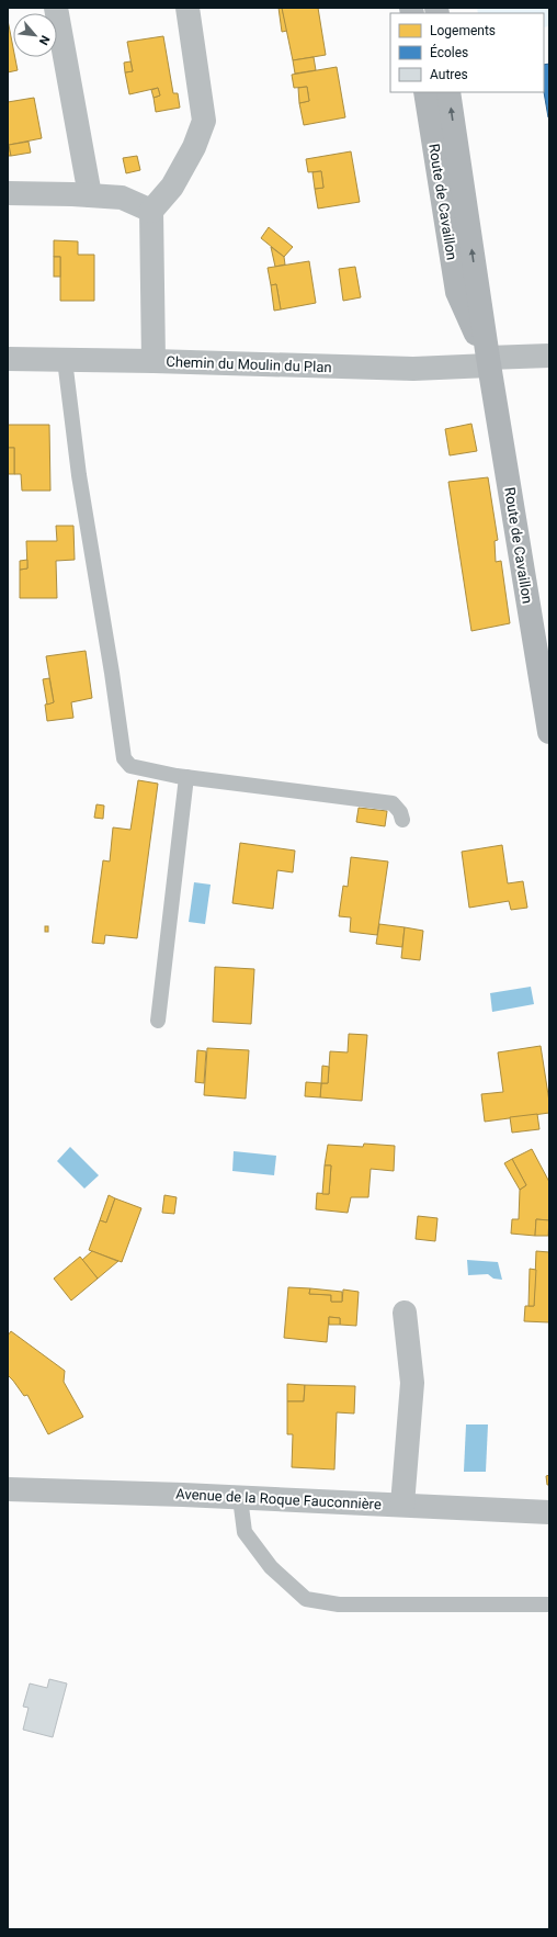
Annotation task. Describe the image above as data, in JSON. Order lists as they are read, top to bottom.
{
  "streets": {
    "main road": ["Route de Cavaillon"],
    "street": ["Chemin du Moulin du Plan", "Avenue de la Roque Fauconnière"]
  },
  "crossings": [
    ["Route de Cavaillon", "Chemin du Moulin du Plan"]
  ],
  "legend": ["Logements", "Écoles", "Autres"],
  "north": "bottom right"
}
